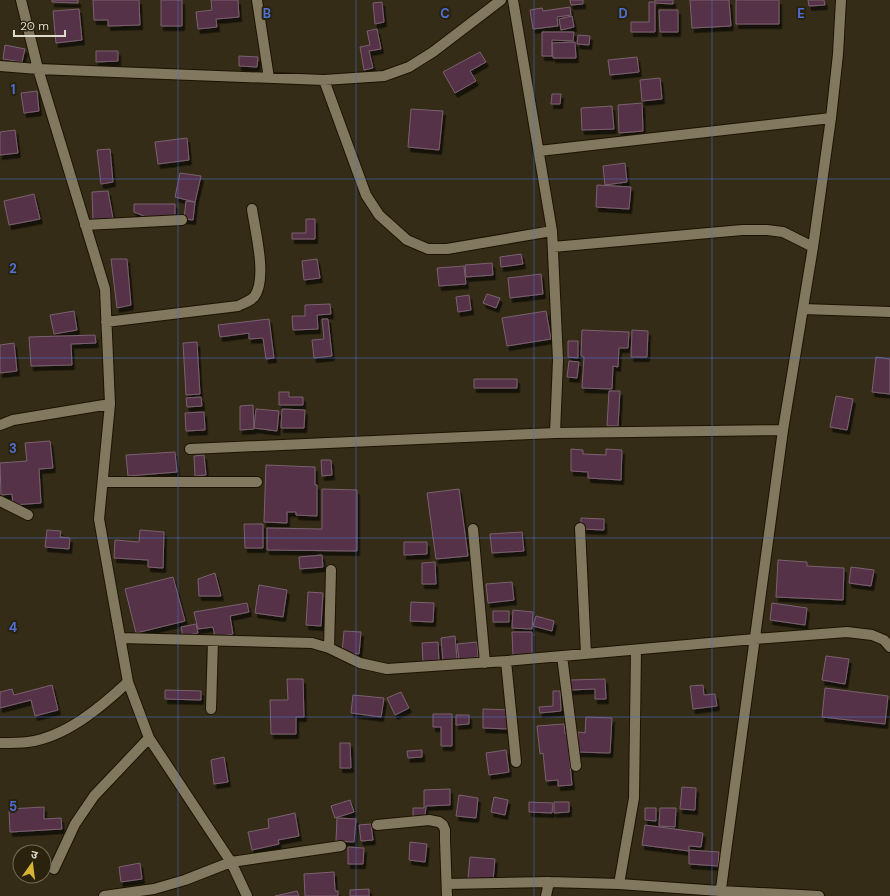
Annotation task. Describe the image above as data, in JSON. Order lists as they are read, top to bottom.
{
  "scale_bar": "20 m",
  "north": "top",
  "grid": {
    "columns": [
      "B",
      "C",
      "D",
      "E"
    ],
    "rows": [
      "1",
      "2",
      "3",
      "4",
      "5"
    ]
  }
}
